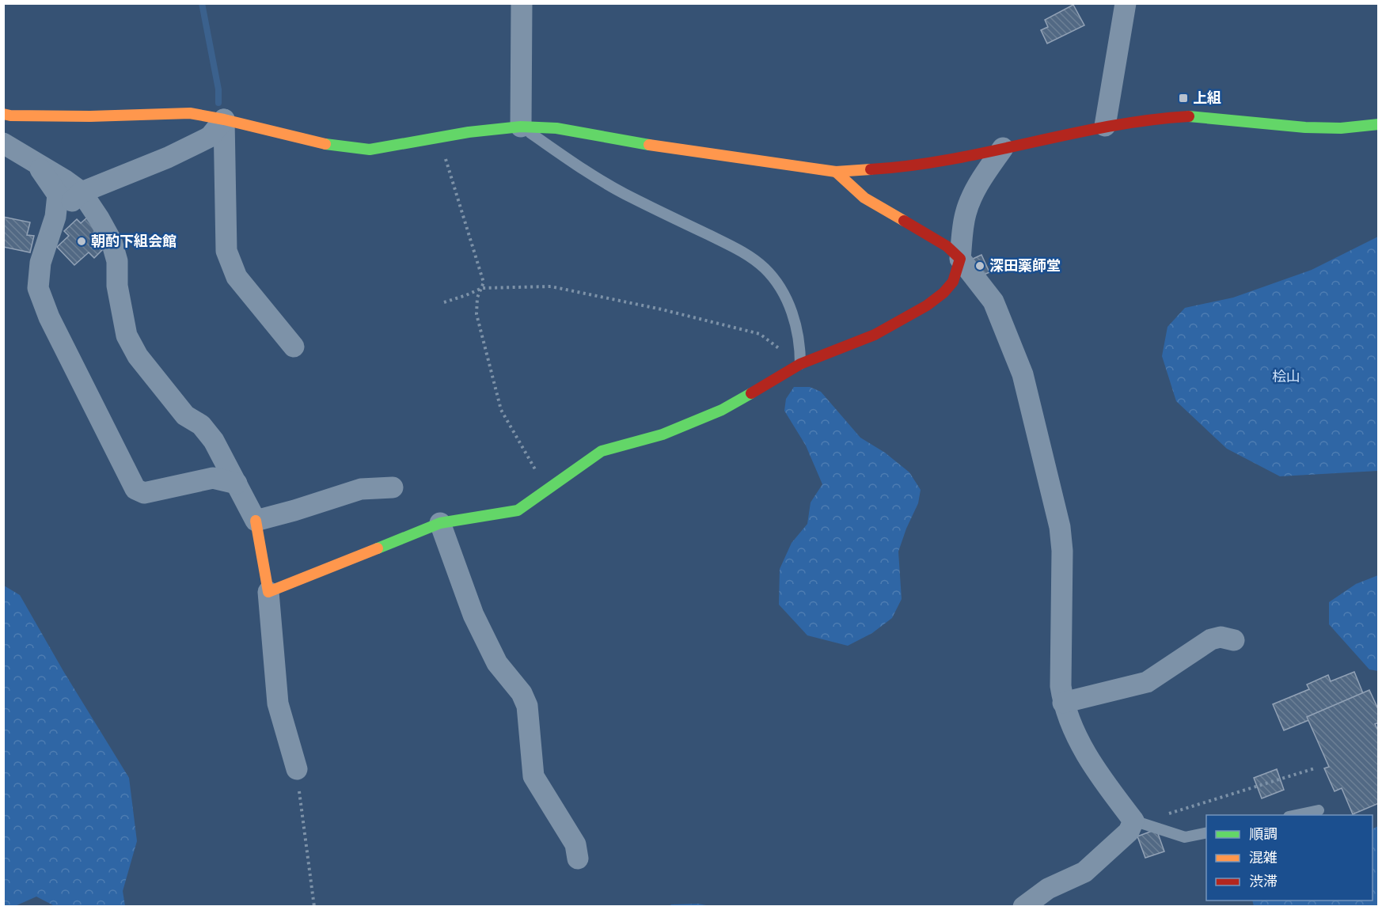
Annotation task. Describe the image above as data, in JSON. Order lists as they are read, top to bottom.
{
  "parks": ["桧山"],
  "places": {
    "transit": ["上組"],
    "other": ["朝酌下組会館", "深田薬師堂"]
  },
  "legend": ["順調", "混雑", "渋滞"]
}
